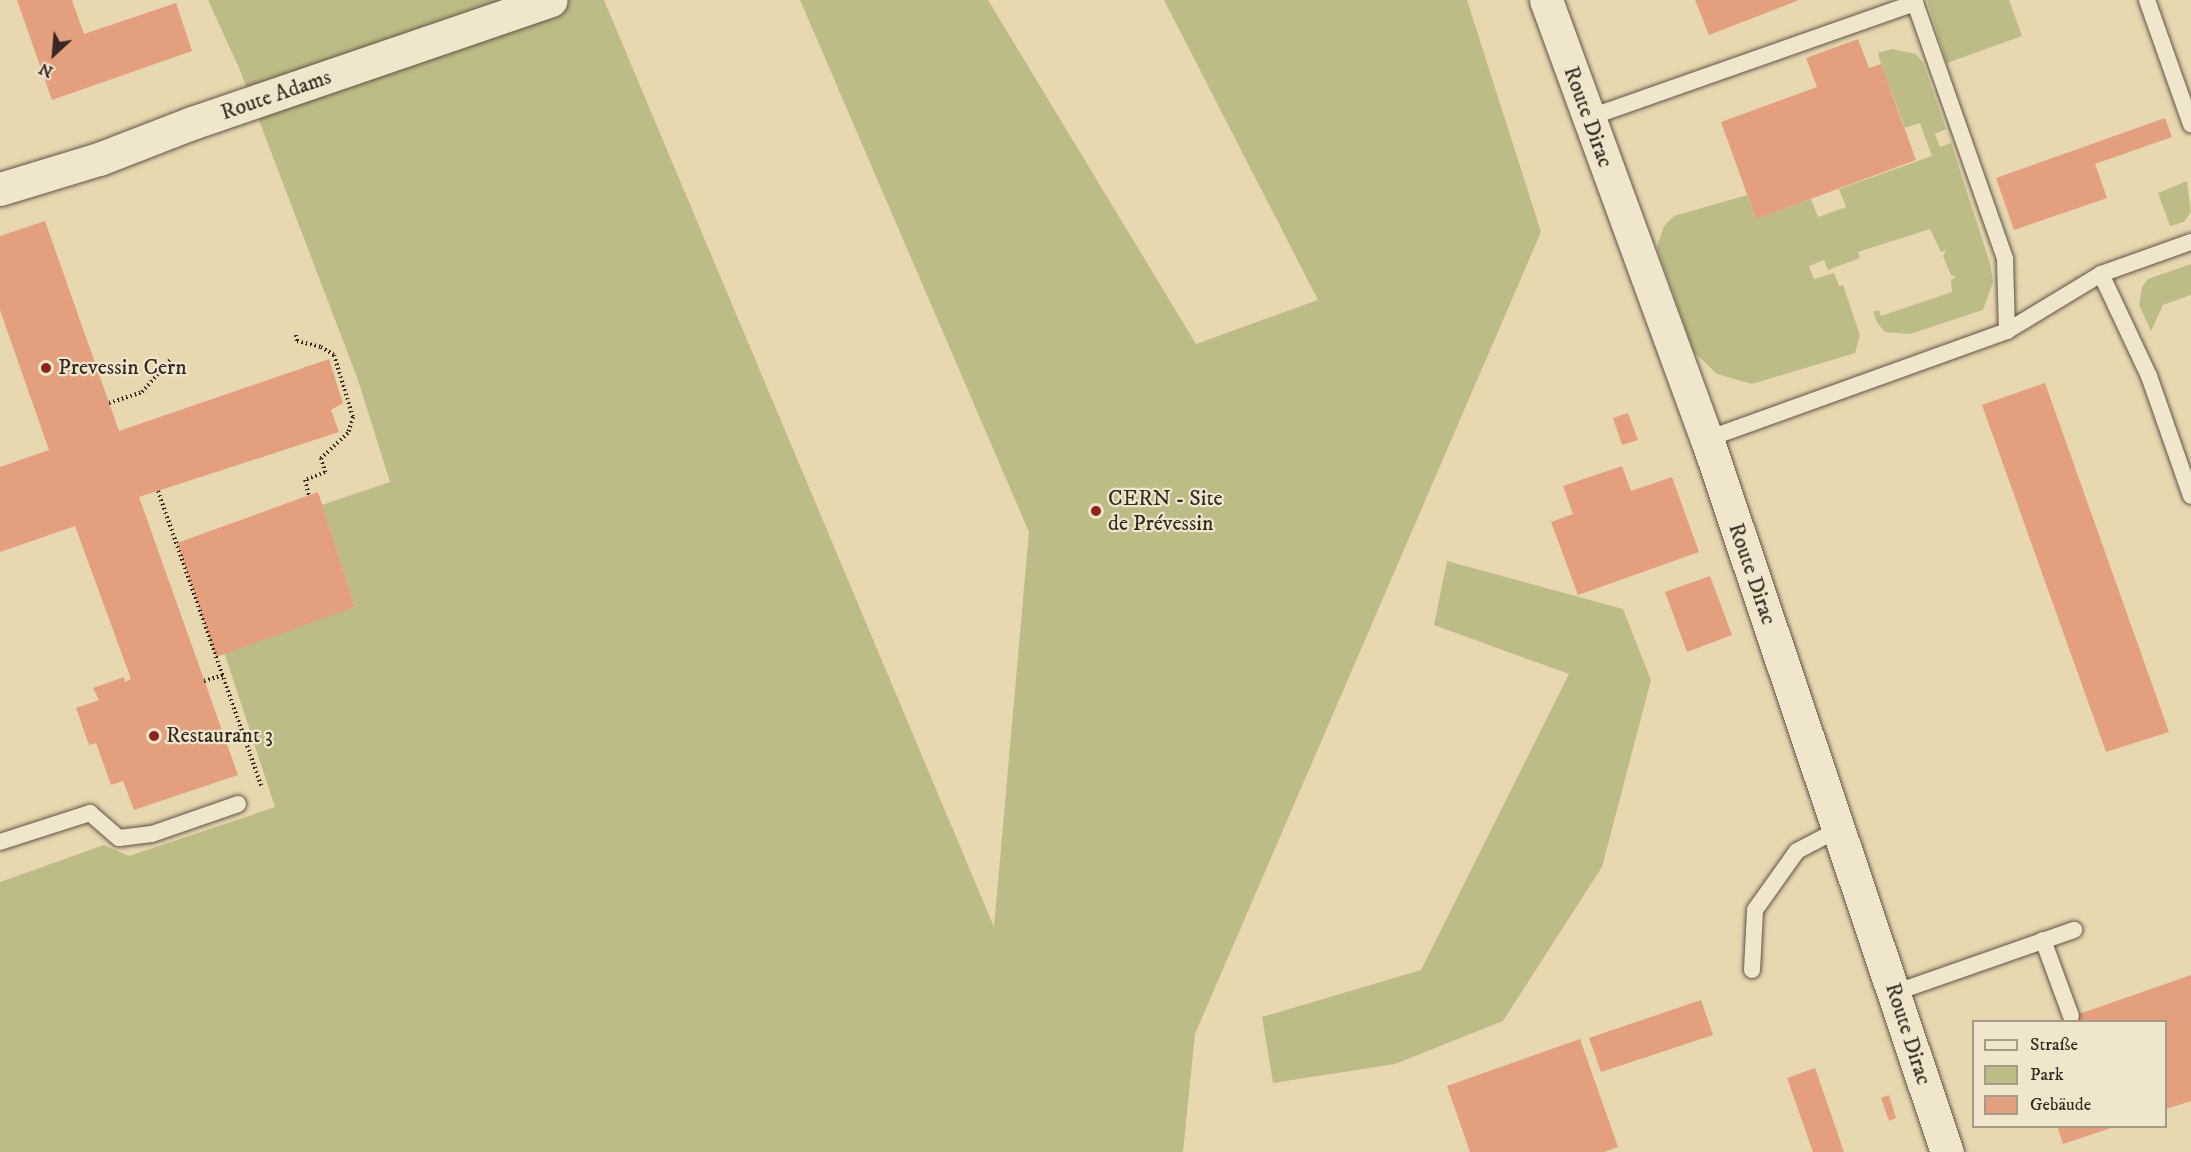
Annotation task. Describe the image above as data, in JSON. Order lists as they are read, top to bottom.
{
  "streets": {
    "street": ["Route Adams", "Route Dirac"]
  },
  "places": ["Prevessin Cern", "CERN - Site de Prévessin", "Restaurant 3"],
  "legend": ["Straße", "Park", "Gebäude"],
  "north": "bottom left"
}
